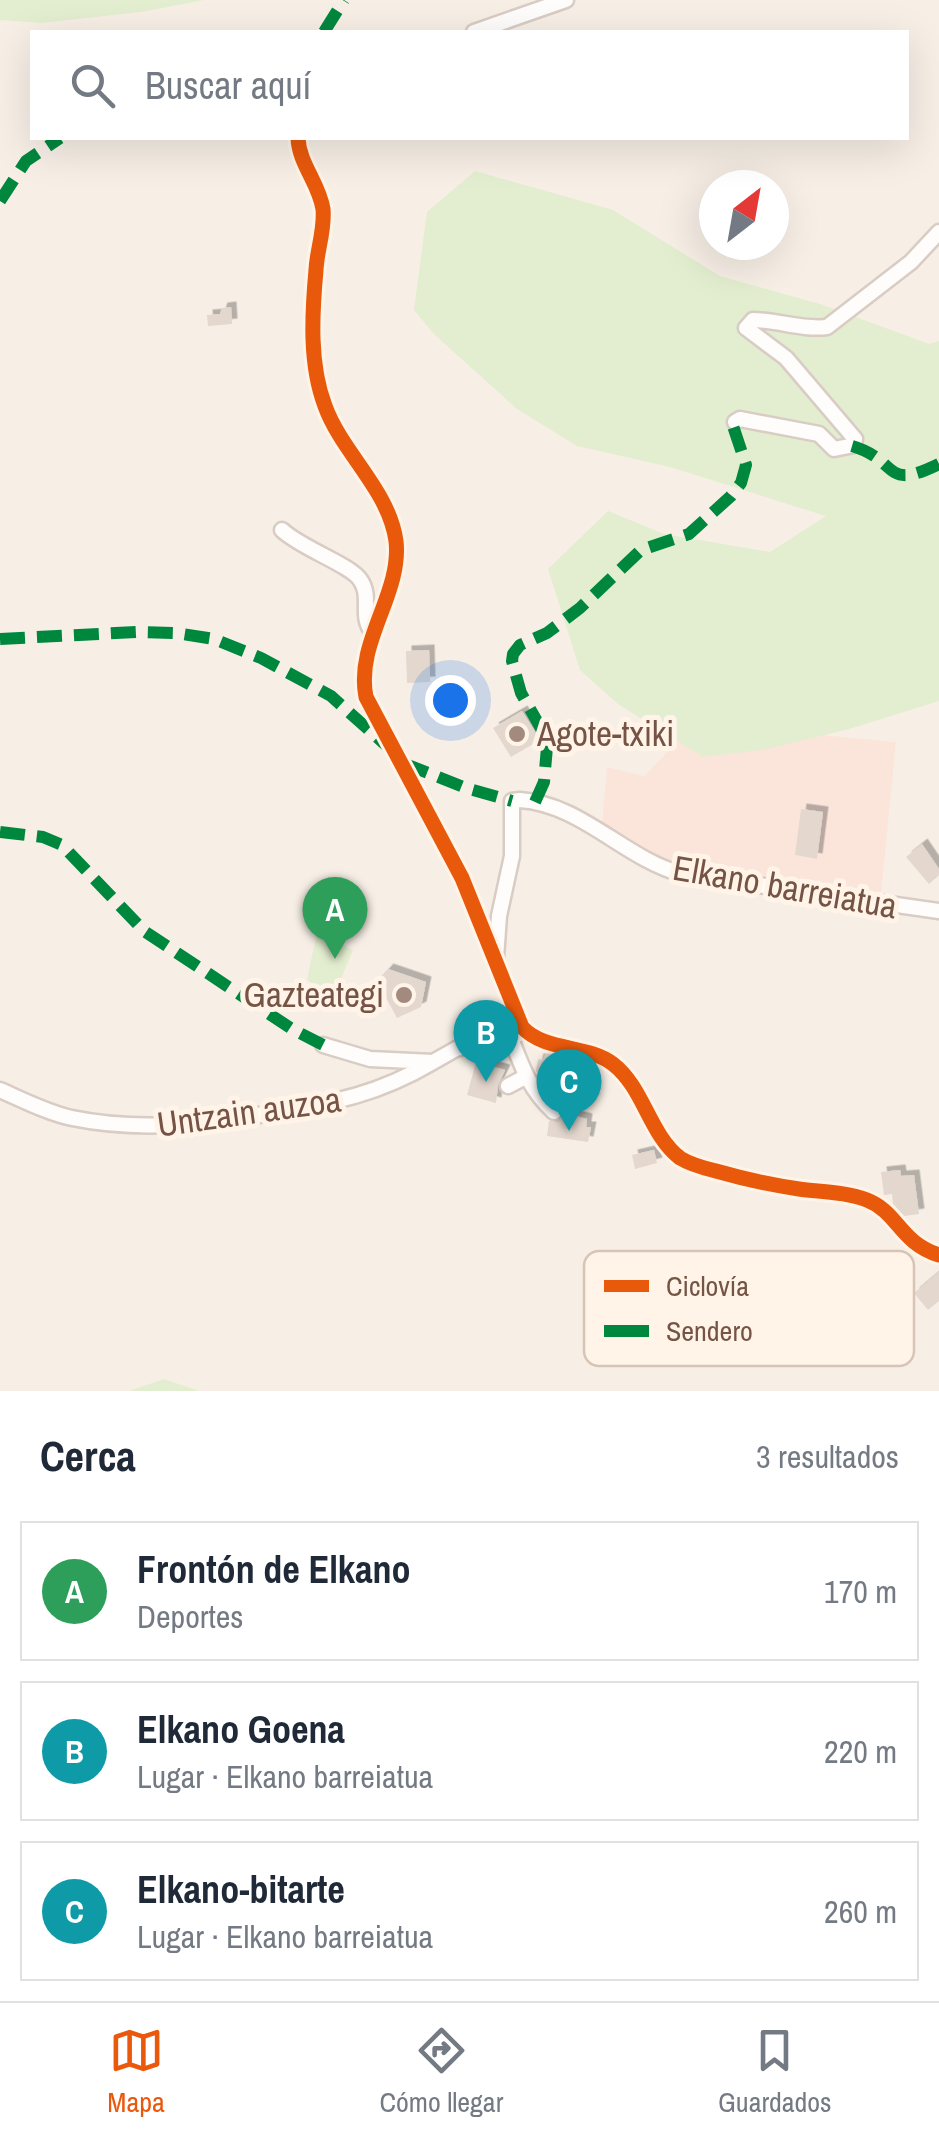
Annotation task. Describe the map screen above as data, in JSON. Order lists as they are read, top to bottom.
{
  "streets": {
    "street": ["Elkano barreiatua", "Untzain auzoa"]
  },
  "places": ["Agote-txiki", "Gazteategi"],
  "legend": ["Ciclovía", "Sendero"],
  "north": "top right",
  "page": {
    "search": "Buscar aquí",
    "pins": ["A", "B", "C"],
    "heading": ["Cerca", "3 resultados"],
    "list": [
      {
        "mark": "A",
        "name": "Frontón de Elkano",
        "note": "Deportes",
        "value": "170 m"
      },
      {
        "mark": "B",
        "name": "Elkano Goena",
        "note": "Lugar · Elkano barreiatua",
        "value": "220 m"
      },
      {
        "mark": "C",
        "name": "Elkano-bitarte",
        "note": "Lugar · Elkano barreiatua",
        "value": "260 m"
      }
    ],
    "nav": ["Mapa", "Cómo llegar", "Guardados"]
  }
}
